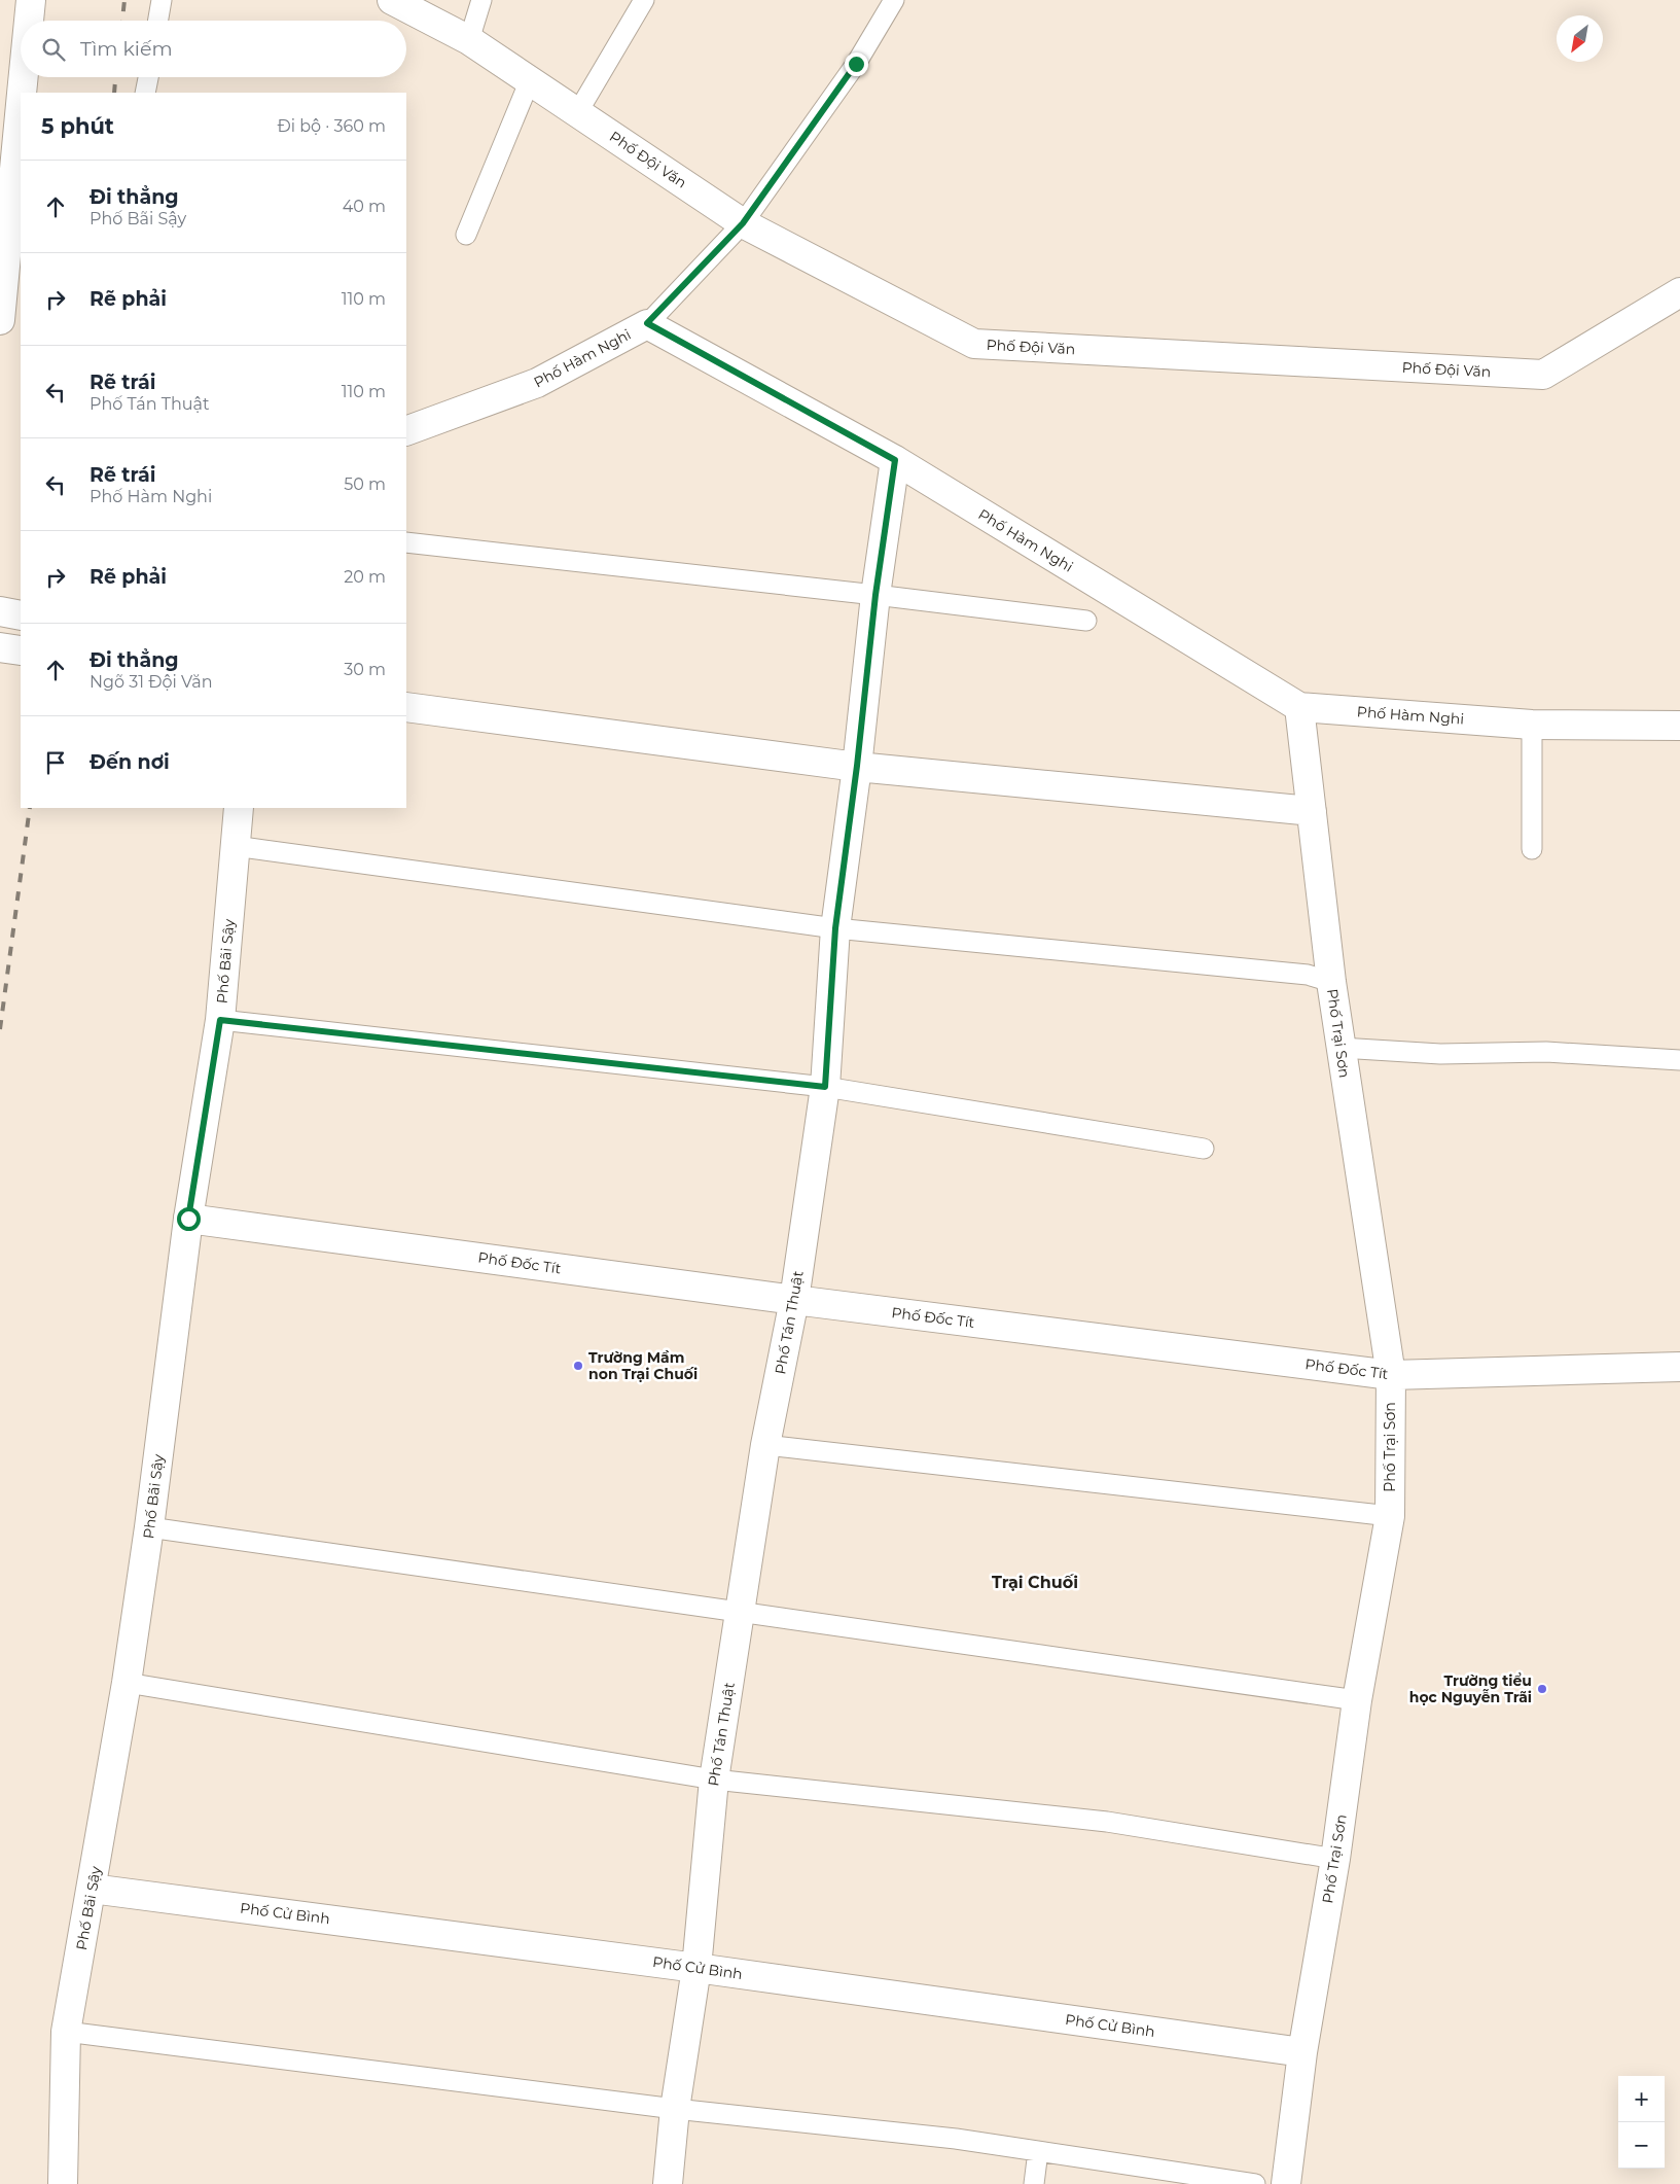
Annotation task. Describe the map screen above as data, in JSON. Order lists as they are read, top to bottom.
{
  "streets": {
    "street": [
      "Phố Đội Văn",
      "Phố Hàm Nghi",
      "Phố Bãi Sậy",
      "Phố Trại Sơn",
      "Phố Đốc Tít",
      "Phố Tán Thuật",
      "Phố Cử Bình"
    ]
  },
  "crossings": [
    ["Phố Hàm Nghi", "Phố Trại Sơn"],
    ["Phố Hàm Nghi", "Phố Tán Thuật"],
    ["Phố Bãi Sậy", "Phố Đốc Tít"],
    ["Phố Bãi Sậy", "Phố Cử Bình"],
    ["Phố Trại Sơn", "Phố Đốc Tít"],
    ["Phố Trại Sơn", "Phố Cử Bình"],
    ["Phố Đốc Tít", "Phố Tán Thuật"],
    ["Phố Tán Thuật", "Phố Cử Bình"]
  ],
  "districts": ["Trại Chuối"],
  "places": ["Trường Mầm non Trại Chuối", "Trường tiểu học Nguyễn Trãi"],
  "north": "bottom left",
  "page": {
    "search": "Tìm kiếm",
    "heading": ["5 phút", "Đi bộ · 360 m"],
    "list": [
      ["Đi thẳng", "Phố Bãi Sậy", "40 m"],
      ["Rẽ phải", "110 m"],
      ["Rẽ trái", "Phố Tán Thuật", "110 m"],
      ["Rẽ trái", "Phố Hàm Nghi", "50 m"],
      ["Rẽ phải", "20 m"],
      ["Đi thẳng", "Ngõ 31 Đội Văn", "30 m"],
      "Đến nơi"
    ],
    "map_buttons": ["+", "−"]
  }
}
